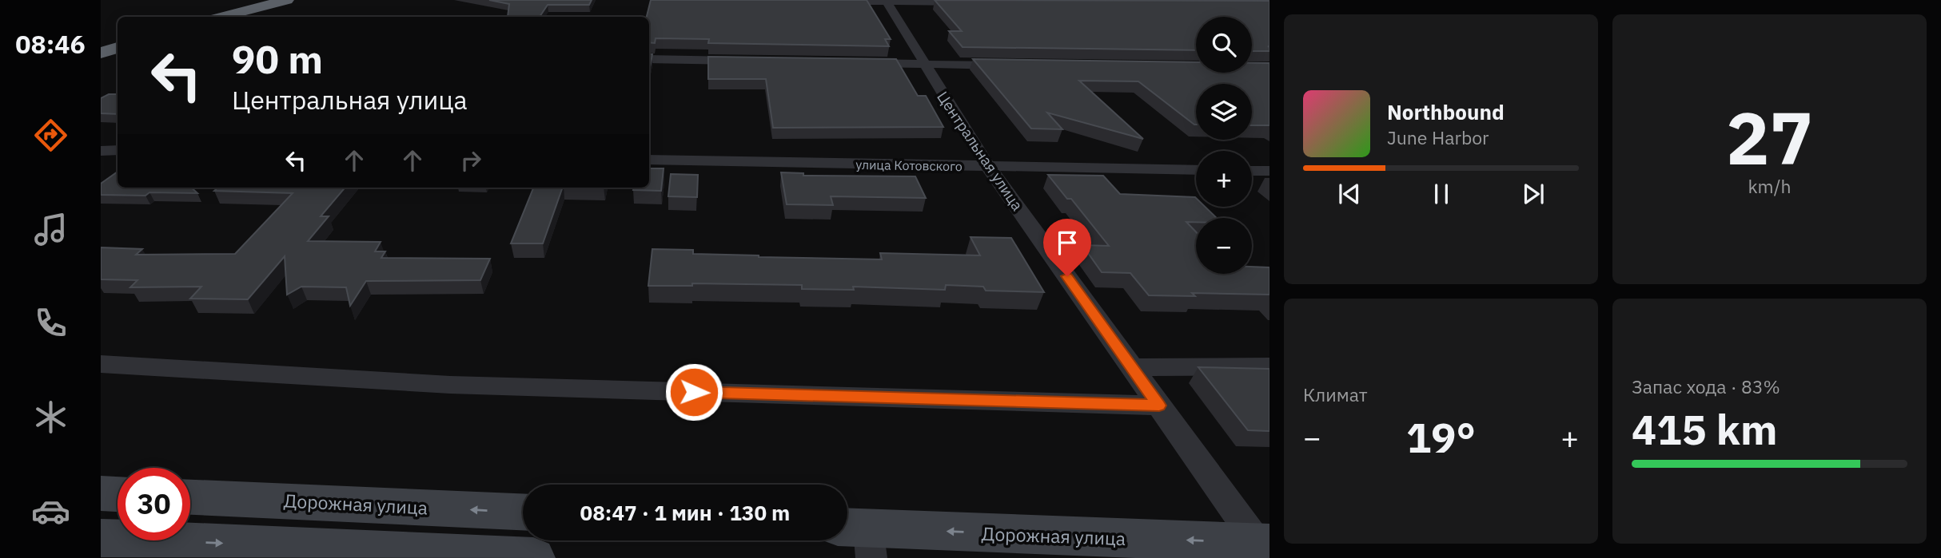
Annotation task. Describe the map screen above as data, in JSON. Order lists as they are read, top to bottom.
{
  "streets": {
    "main road": ["Дорожная улица"],
    "street": ["Центральная улица", "улица Котовского"]
  },
  "crossings": [
    ["Центральная улица", "улица Котовского"],
    ["Центральная улица", "Дорожная улица"]
  ],
  "page": {
    "tabs": "08:46",
    "tile": [
      ["27", "km/h"],
      "Климат",
      ["Запас хода · 83%", "415 km"]
    ],
    "map_buttons": ["+", "−"],
    "turn": ["90 m", "Центральная улица"],
    "song": ["Northbound", "June Harbor"],
    "heat": ["−", "19°", "+"],
    "limit": "30",
    "trip": "08:47 · 1 мин · 130 m"
  }
}
